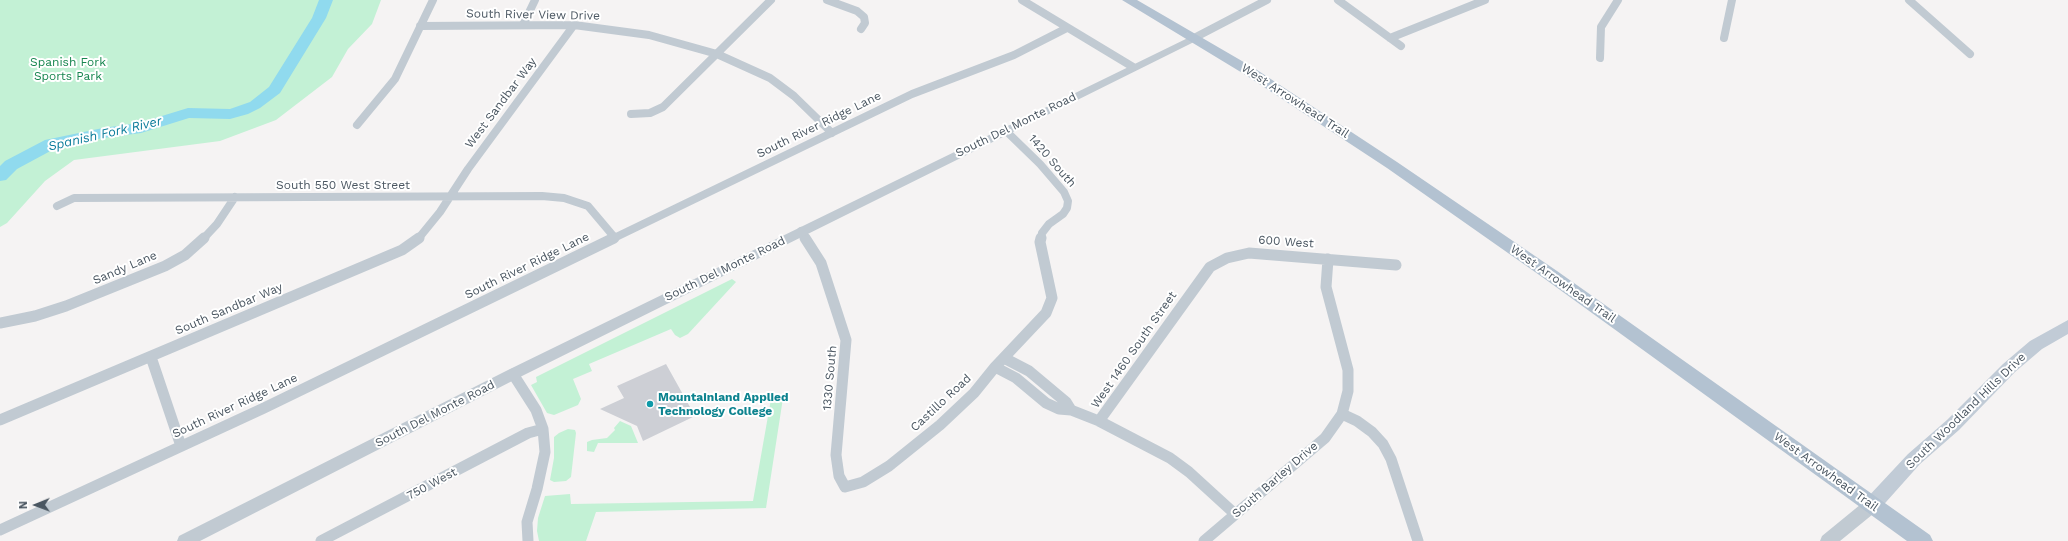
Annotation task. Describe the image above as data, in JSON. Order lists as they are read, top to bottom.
{
  "streets": {
    "main road": ["West Arrowhead Trail", "South Woodland Hills Drive"],
    "street": [
      "South River View Drive",
      "West Sandbar Way",
      "South River Ridge Lane",
      "South Del Monte Road",
      "1420 South",
      "South 550 West Street",
      "600 West",
      "Sandy Lane",
      "South Sandbar Way",
      "West 1460 South Street",
      "1330 South",
      "Castillo Road",
      "South Barley Drive",
      "750 West"
    ]
  },
  "crossings": [
    ["South River View Drive", "West Sandbar Way"],
    ["South River View Drive", "South River Ridge Lane"],
    ["West Arrowhead Trail", "South Del Monte Road"],
    ["West Arrowhead Trail", "South Woodland Hills Drive"],
    ["West Sandbar Way", "South 550 West Street"],
    ["West Sandbar Way", "South Sandbar Way"],
    ["South River Ridge Lane", "South 550 West Street"],
    ["South Del Monte Road", "1420 South"],
    ["South Del Monte Road", "1330 South"],
    ["1420 South", "Castillo Road"],
    ["South 550 West Street", "Sandy Lane"],
    ["South 550 West Street", "South Sandbar Way"],
    ["600 West", "West 1460 South Street"],
    ["1330 South", "Castillo Road"]
  ],
  "water": ["Spanish Fork River"],
  "parks": ["Spanish Fork Sports Park"],
  "places": ["Mountainland Applied Technology College"],
  "north": "left"
}
